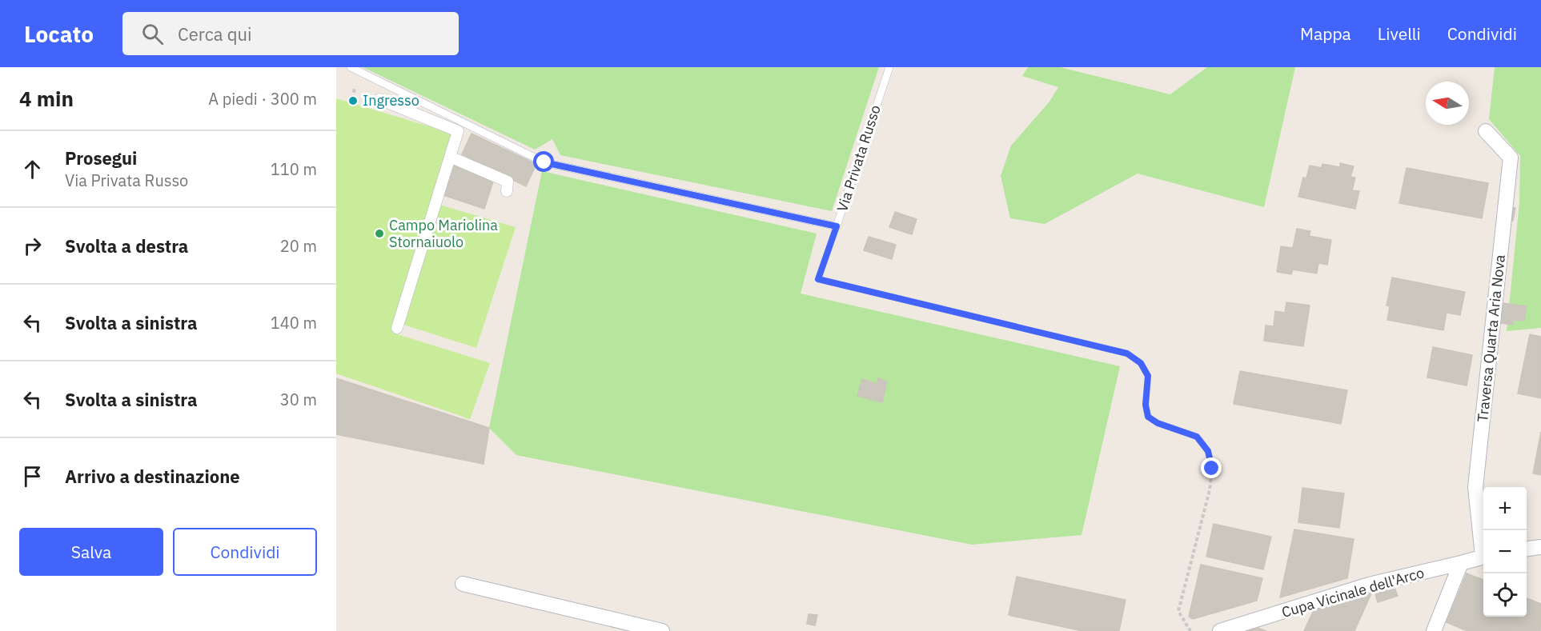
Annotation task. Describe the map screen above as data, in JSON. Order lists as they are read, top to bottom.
{
  "streets": {
    "street": ["Traversa Quarta Aria Nova", "Cupa Vicinale dell'Arco"],
    "lane": ["Via Privata Russo"]
  },
  "places": ["Ingresso", "Campo Mariolina Stornaiuolo"],
  "north": "left",
  "page": {
    "header": "Locato",
    "search": "Cerca qui",
    "nav": ["Mappa", "Livelli", "Condividi"],
    "heading": ["4 min", "A piedi · 300 m"],
    "list": [
      ["Prosegui", "Via Privata Russo", "110 m"],
      ["Svolta a destra", "20 m"],
      ["Svolta a sinistra", "140 m"],
      ["Svolta a sinistra", "30 m"],
      "Arrivo a destinazione"
    ],
    "map_buttons": ["+", "−"],
    "buttons": ["Salva", "Condividi"]
  }
}
